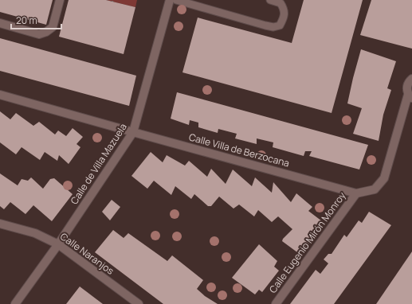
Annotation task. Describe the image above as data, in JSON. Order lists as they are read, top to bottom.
{
  "streets": {
    "street": [
      "Calle Villa de Berzocana",
      "Calle de Villa Mazuela",
      "Calle Eugenio Mirón Monroy",
      "Calle Naranjos"
    ]
  },
  "crossings": [
    ["Calle Villa de Berzocana", "Calle de Villa Mazuela"],
    ["Calle Villa de Berzocana", "Calle Eugenio Mirón Monroy"],
    ["Calle de Villa Mazuela", "Calle Naranjos"]
  ],
  "scale_bar": "20 m"
}
